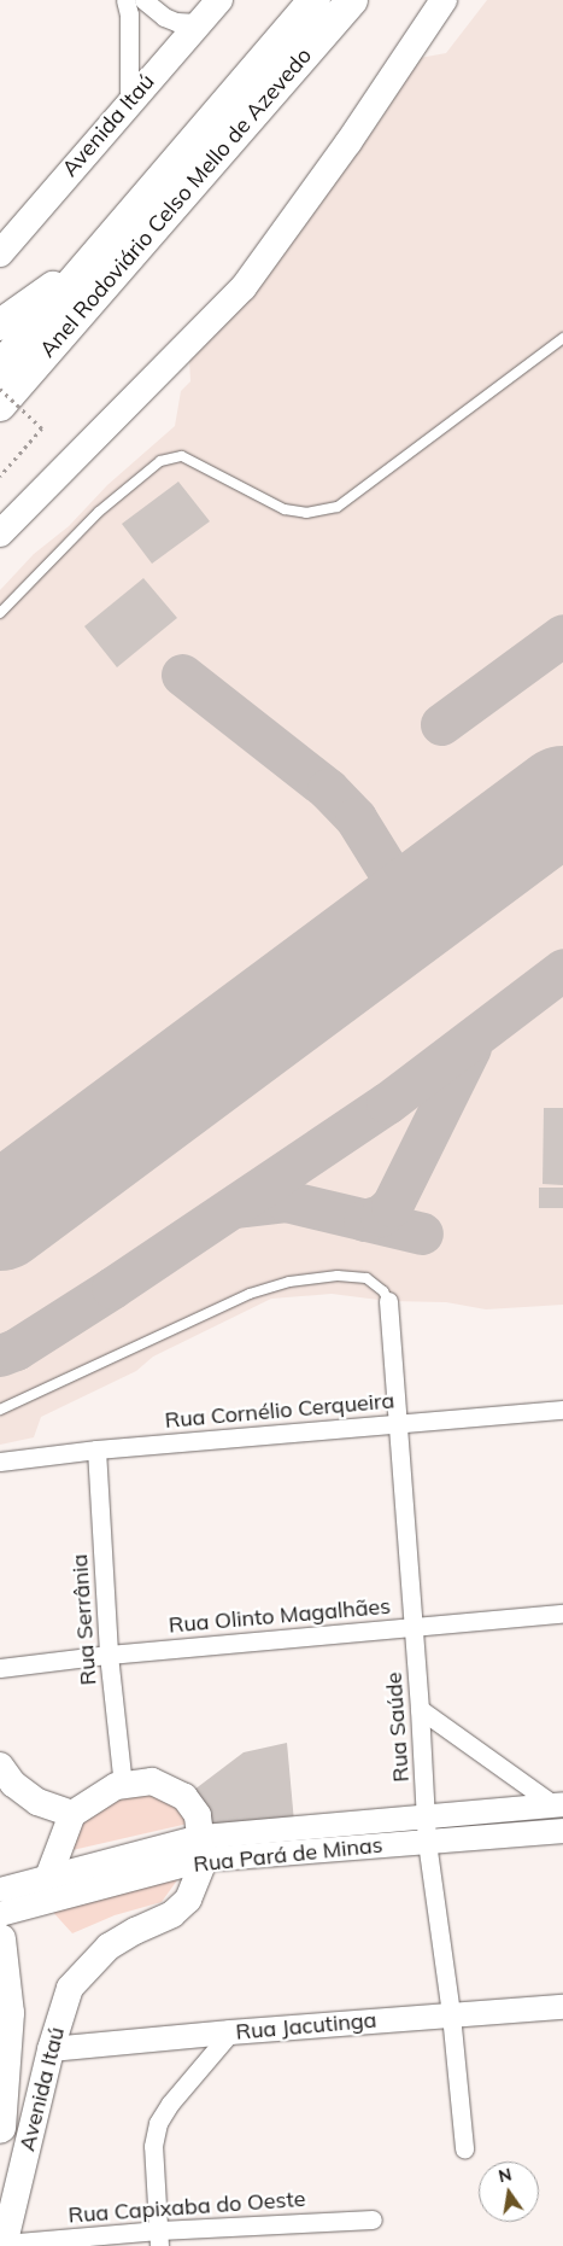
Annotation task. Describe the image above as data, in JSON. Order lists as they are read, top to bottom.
{
  "streets": {
    "highway": ["Anel Rodoviário Celso Mello de Azevedo"],
    "main road": ["Avenida Itaú", "Rua Pará de Minas", "Rua Jacutinga"],
    "street": [
      "Rua Cornélio Cerqueira",
      "Rua Olinto Magalhães",
      "Rua Serrânia",
      "Rua Saúde",
      "Rua Capixaba do Oeste"
    ]
  },
  "crossings": [
    ["Avenida Itaú", "Rua Pará de Minas"],
    ["Avenida Itaú", "Rua Jacutinga"],
    ["Avenida Itaú", "Rua Capixaba do Oeste"],
    ["Rua Cornélio Cerqueira", "Rua Serrânia"],
    ["Rua Cornélio Cerqueira", "Rua Saúde"],
    ["Rua Olinto Magalhães", "Rua Serrânia"],
    ["Rua Olinto Magalhães", "Rua Saúde"],
    ["Rua Saúde", "Rua Pará de Minas"],
    ["Rua Saúde", "Rua Jacutinga"]
  ],
  "north": "top"
}
